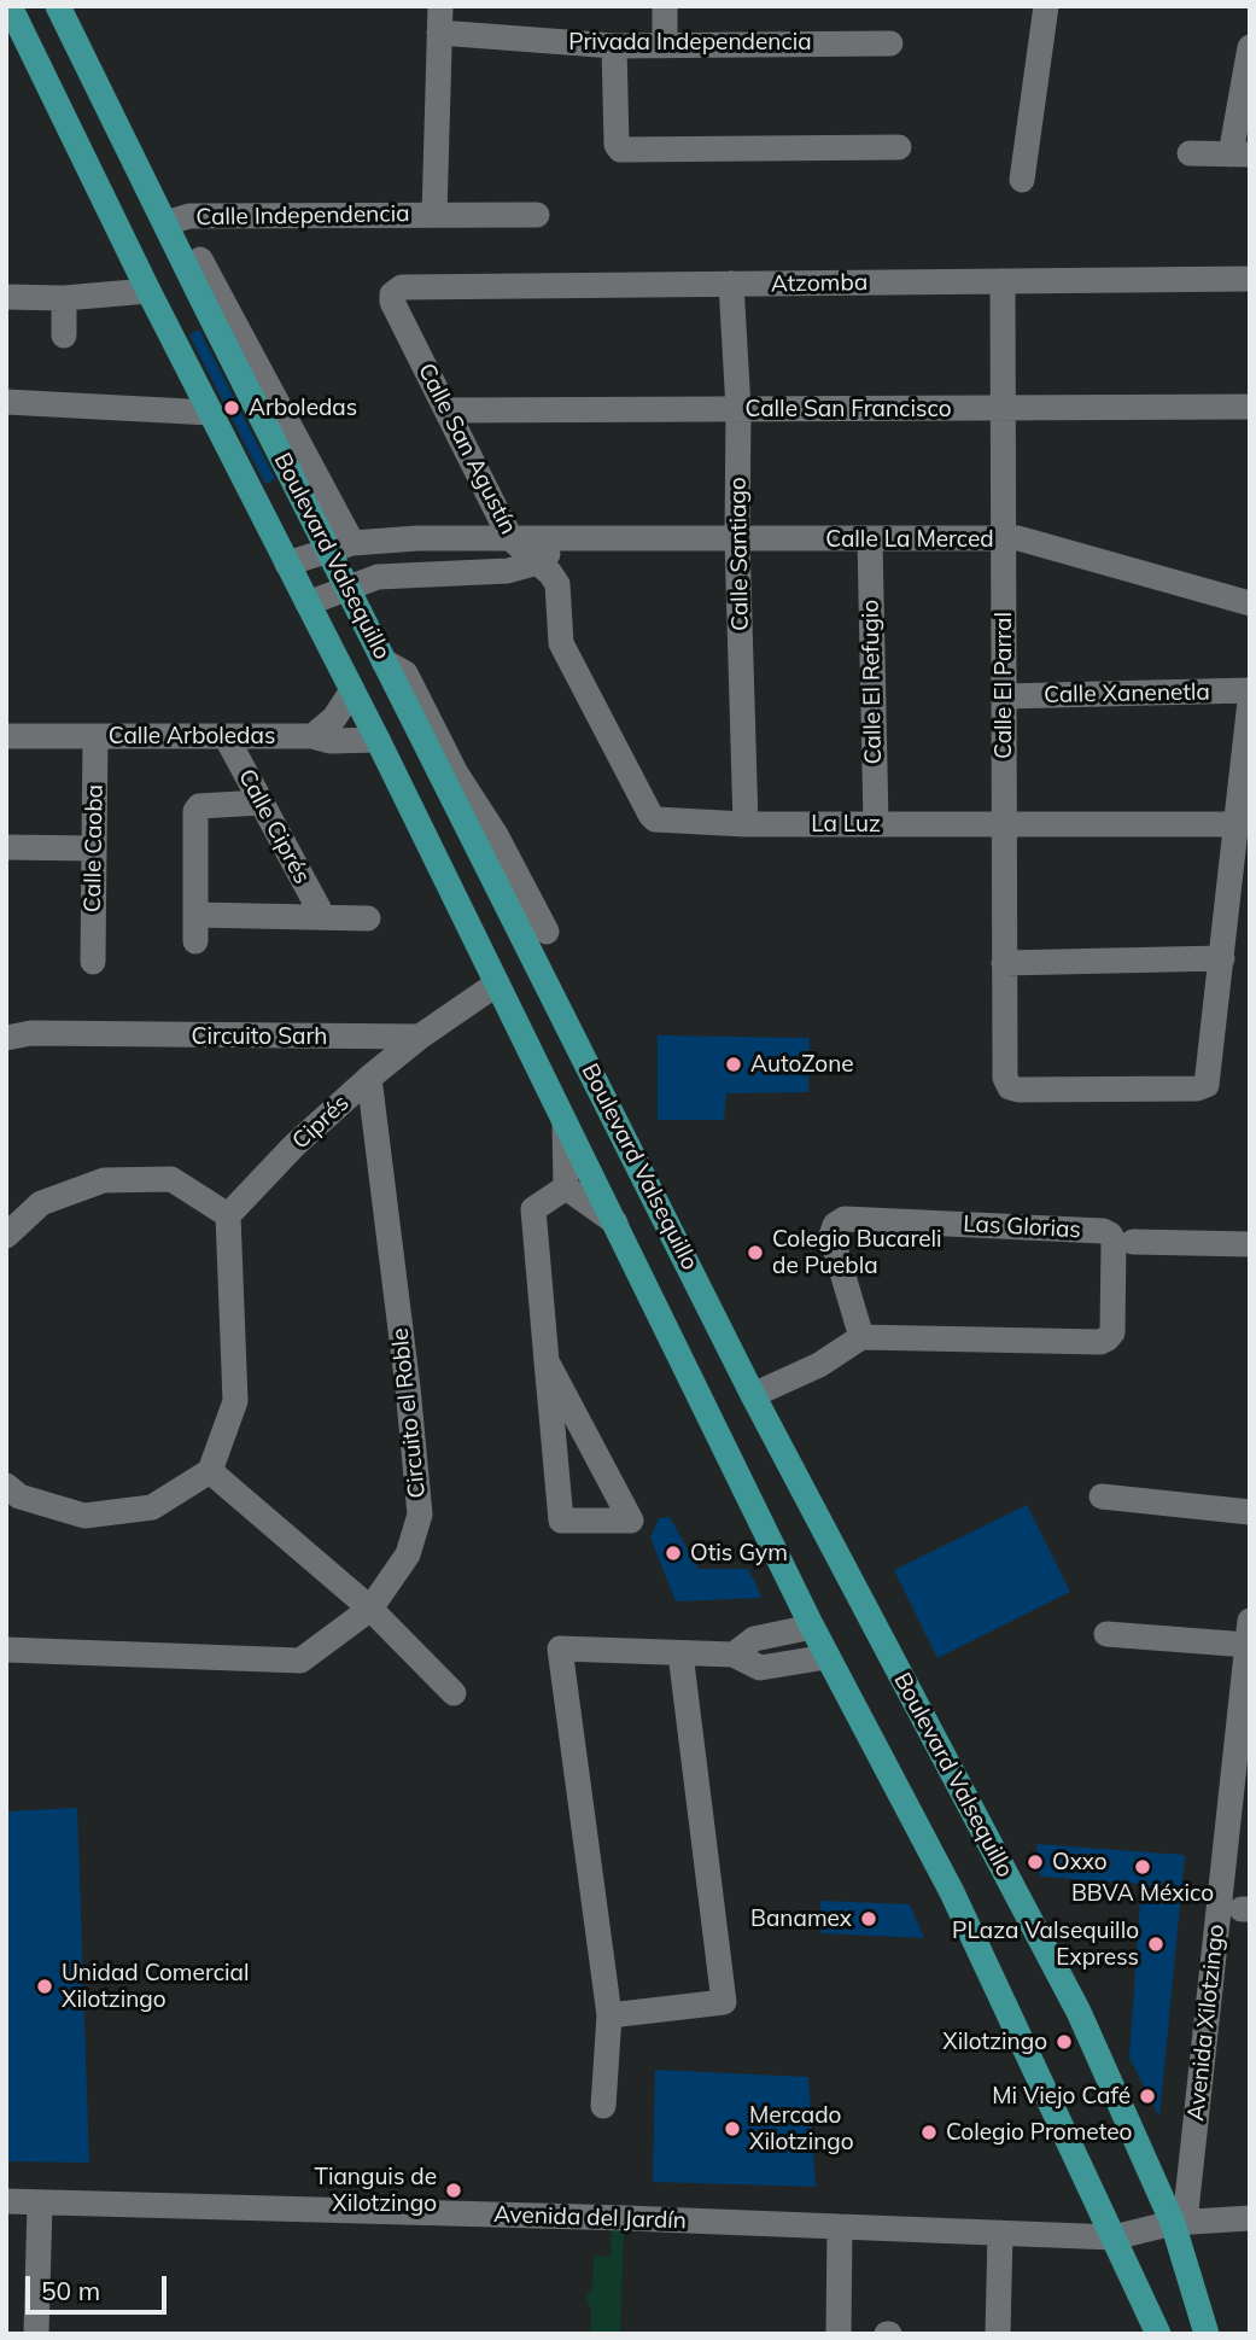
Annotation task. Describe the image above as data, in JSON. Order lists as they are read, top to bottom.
{
  "streets": {
    "main road": ["Boulevard Valsequillo"],
    "street": [
      "Privada Independencia",
      "Calle Independencia",
      "Atzomba",
      "Calle San Francisco",
      "Calle San Agustín",
      "Calle La Merced",
      "Calle Santiago",
      "Calle El Refugio",
      "Calle El Parral",
      "Calle Xanenetla",
      "Calle Arboledas",
      "La Luz",
      "Calle Ciprés",
      "Calle Caoba",
      "Circuito Sarh",
      "Ciprés",
      "Las Glorias",
      "Circuito el Roble",
      "Avenida Xilotzingo",
      "Avenida del Jardín"
    ]
  },
  "crossings": [
    ["Privada Independencia", "Calle Independencia"],
    ["Calle Independencia", "Boulevard Valsequillo"],
    ["Atzomba", "Calle San Agustín"],
    ["Atzomba", "Calle Santiago"],
    ["Atzomba", "Calle El Parral"],
    ["Calle San Francisco", "Calle San Agustín"],
    ["Calle San Francisco", "Calle Santiago"],
    ["Calle San Francisco", "Calle El Parral"],
    ["Calle San Agustín", "Calle La Merced"],
    ["Calle San Agustín", "La Luz"],
    ["Calle La Merced", "Calle Santiago"],
    ["Calle La Merced", "Boulevard Valsequillo"],
    ["Calle La Merced", "Calle El Refugio"],
    ["Calle La Merced", "Calle El Parral"],
    ["Calle Santiago", "La Luz"],
    ["Boulevard Valsequillo", "Calle Arboledas"],
    ["Boulevard Valsequillo", "Avenida Xilotzingo"],
    ["Boulevard Valsequillo", "Avenida del Jardín"],
    ["Calle El Refugio", "La Luz"],
    ["Calle El Parral", "Calle Xanenetla"],
    ["Calle El Parral", "La Luz"],
    ["Calle Arboledas", "Calle Ciprés"],
    ["Calle Arboledas", "Calle Caoba"],
    ["Circuito Sarh", "Ciprés"],
    ["Ciprés", "Circuito el Roble"],
    ["Avenida Xilotzingo", "Avenida del Jardín"]
  ],
  "places": [
    "Arboledas",
    "AutoZone",
    "Colegio Bucareli de Puebla",
    "Otis Gym",
    "Oxxo",
    "BBVA México",
    "Banamex",
    "PLaza Valsequillo Express",
    "Unidad Comercial Xilotzingo",
    "Xilotzingo",
    "Mi Viejo Café",
    "Mercado Xilotzingo",
    "Colegio Prometeo",
    "Tianguis de Xilotzingo"
  ],
  "scale_bar": "50 m"
}
